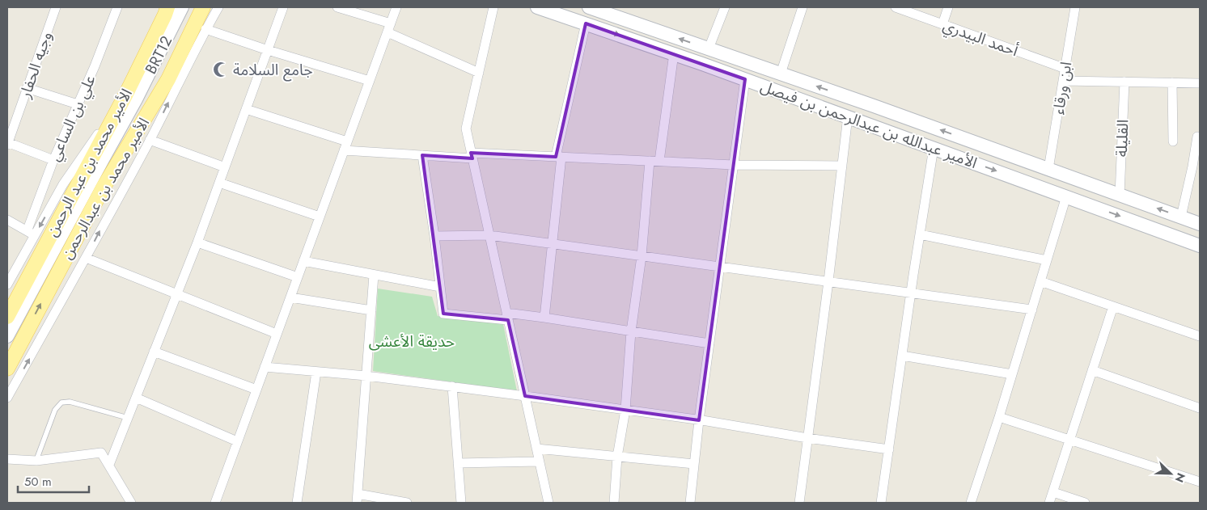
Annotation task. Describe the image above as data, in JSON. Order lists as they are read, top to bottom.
{
  "streets": {
    "main road": [
      "BRT12",
      "الأمير عبدالله بن عبدالرحمن بن فيصل",
      "الأمير محمد بن عبد الرحمن",
      "الأمير محمد بن عبدالرحمن"
    ],
    "street": [
      "أحمد البيدري",
      "وجيه الحفار",
      "ابن ورقاء",
      "علي بن الساعي",
      "القليلة"
    ]
  },
  "crossings": [
    ["أحمد البيدري", "ابن ورقاء"],
    ["ابن ورقاء", "الأمير عبدالله بن عبدالرحمن بن فيصل"],
    ["علي بن الساعي", "الأمير محمد بن عبدالرحمن"],
    ["الأمير عبدالله بن عبدالرحمن بن فيصل", "القليلة"],
    ["الأمير محمد بن عبد الرحمن", "الأمير محمد بن عبدالرحمن"]
  ],
  "parks": ["حديقة الأعشى"],
  "places": {
    "mosque": ["جامع السلامة"]
  },
  "scale_bar": "50 m",
  "north": "bottom right"
}
